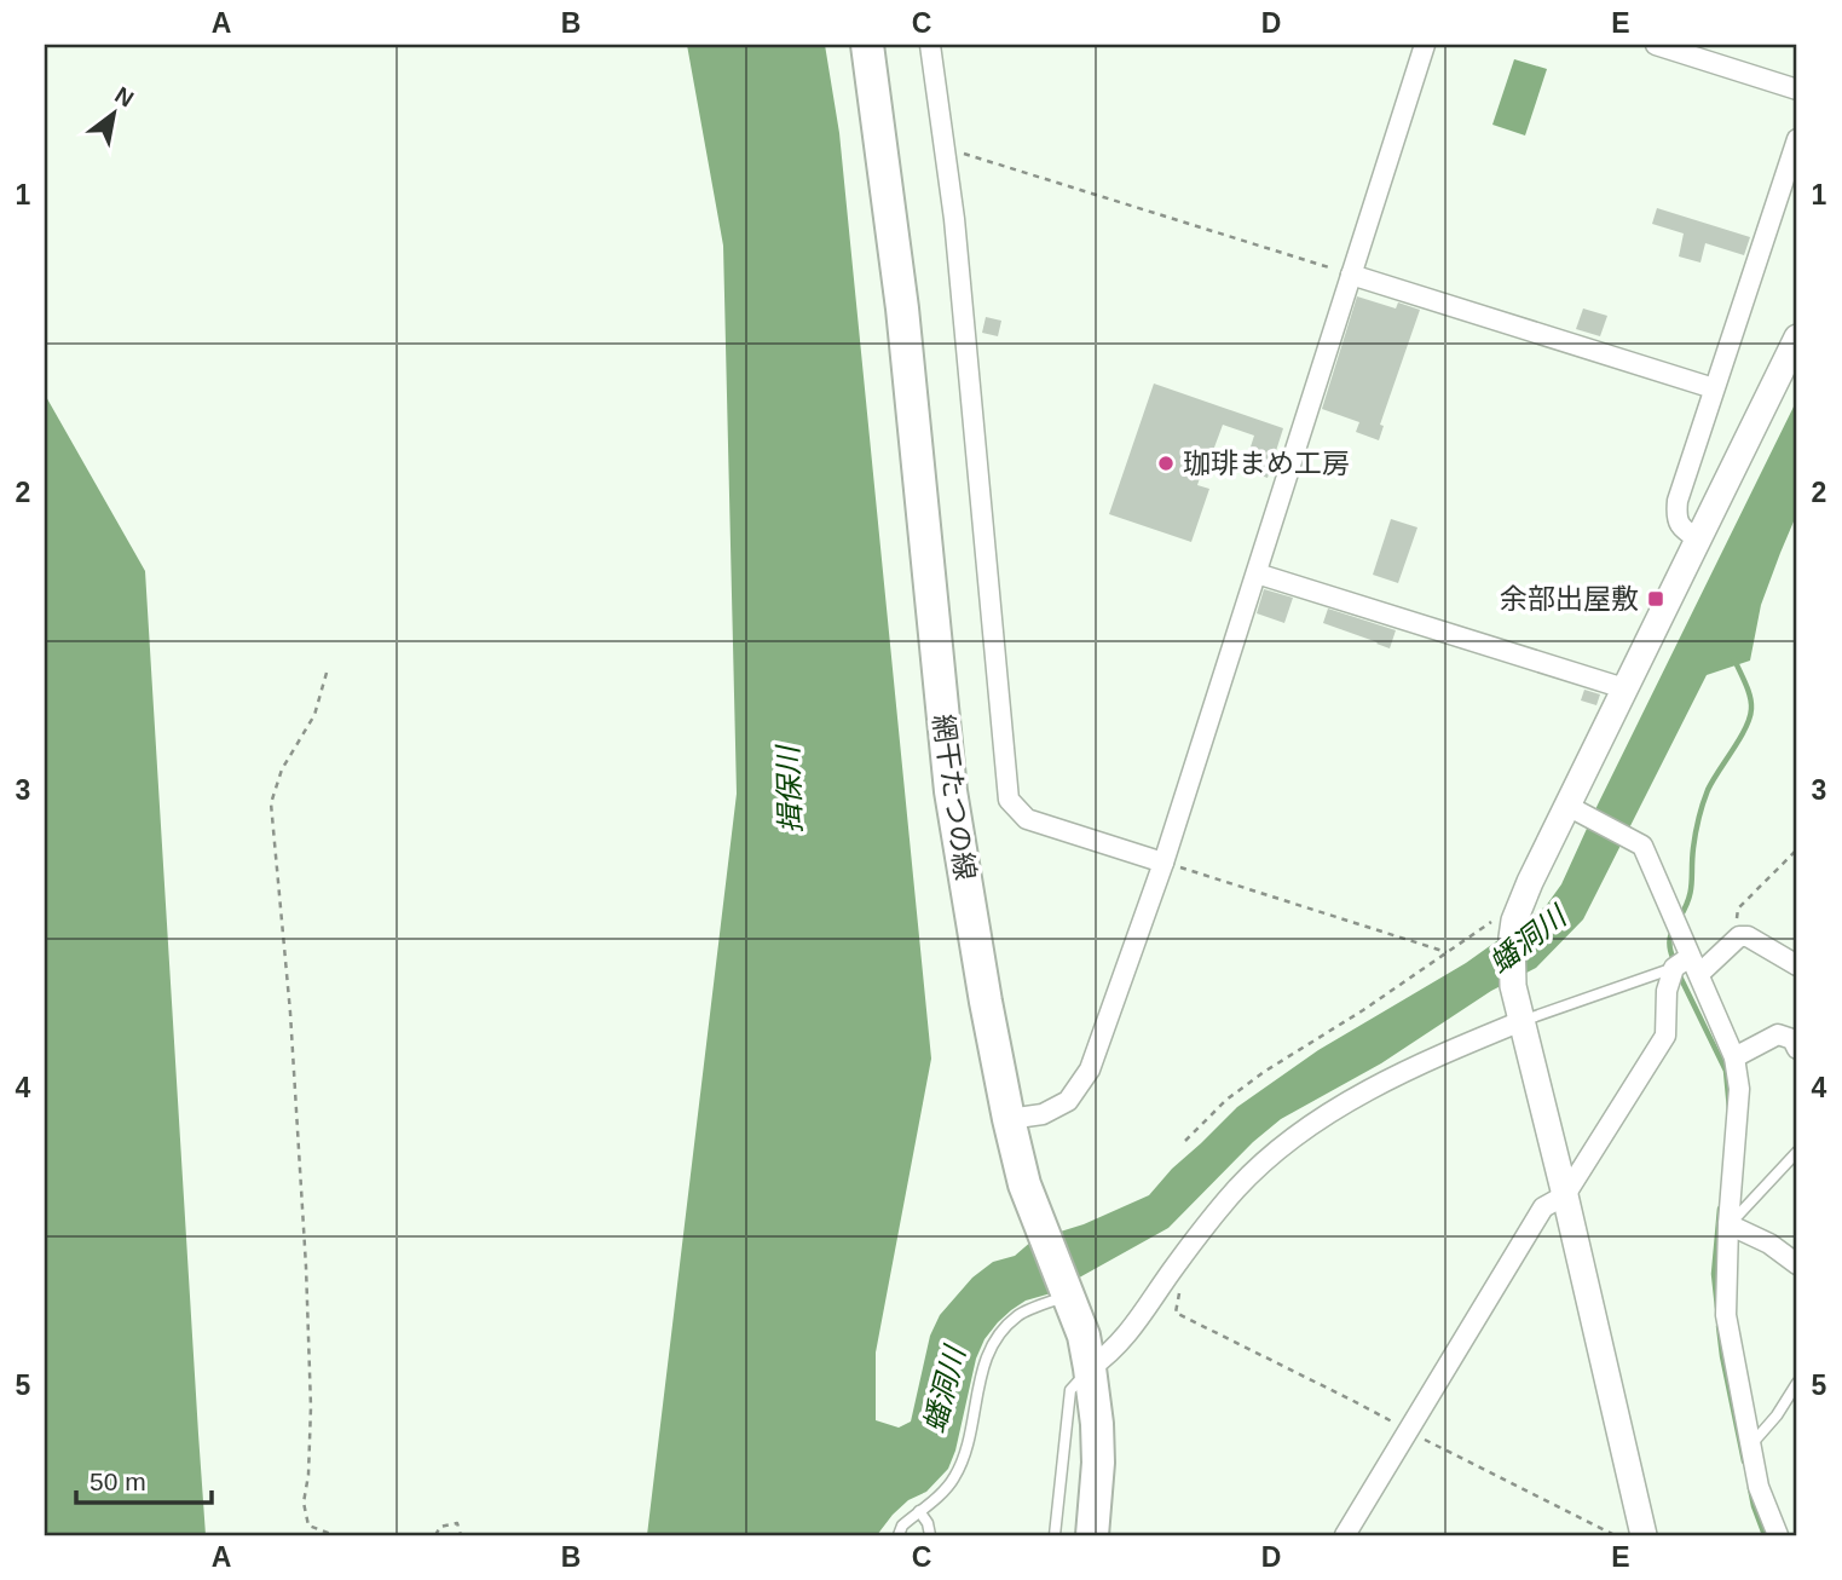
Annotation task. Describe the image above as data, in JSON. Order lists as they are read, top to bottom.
{
  "streets": {
    "main road": ["網干たつの線"]
  },
  "water": ["揖保川", "蟠洞川"],
  "places": {
    "other": ["珈琲まめ工房"],
    "transit": ["余部出屋敷"]
  },
  "scale_bar": "50 m",
  "north": "top right",
  "grid": {
    "columns": [
      "A",
      "B",
      "C",
      "D",
      "E"
    ],
    "rows": [
      "1",
      "2",
      "3",
      "4",
      "5"
    ]
  }
}
